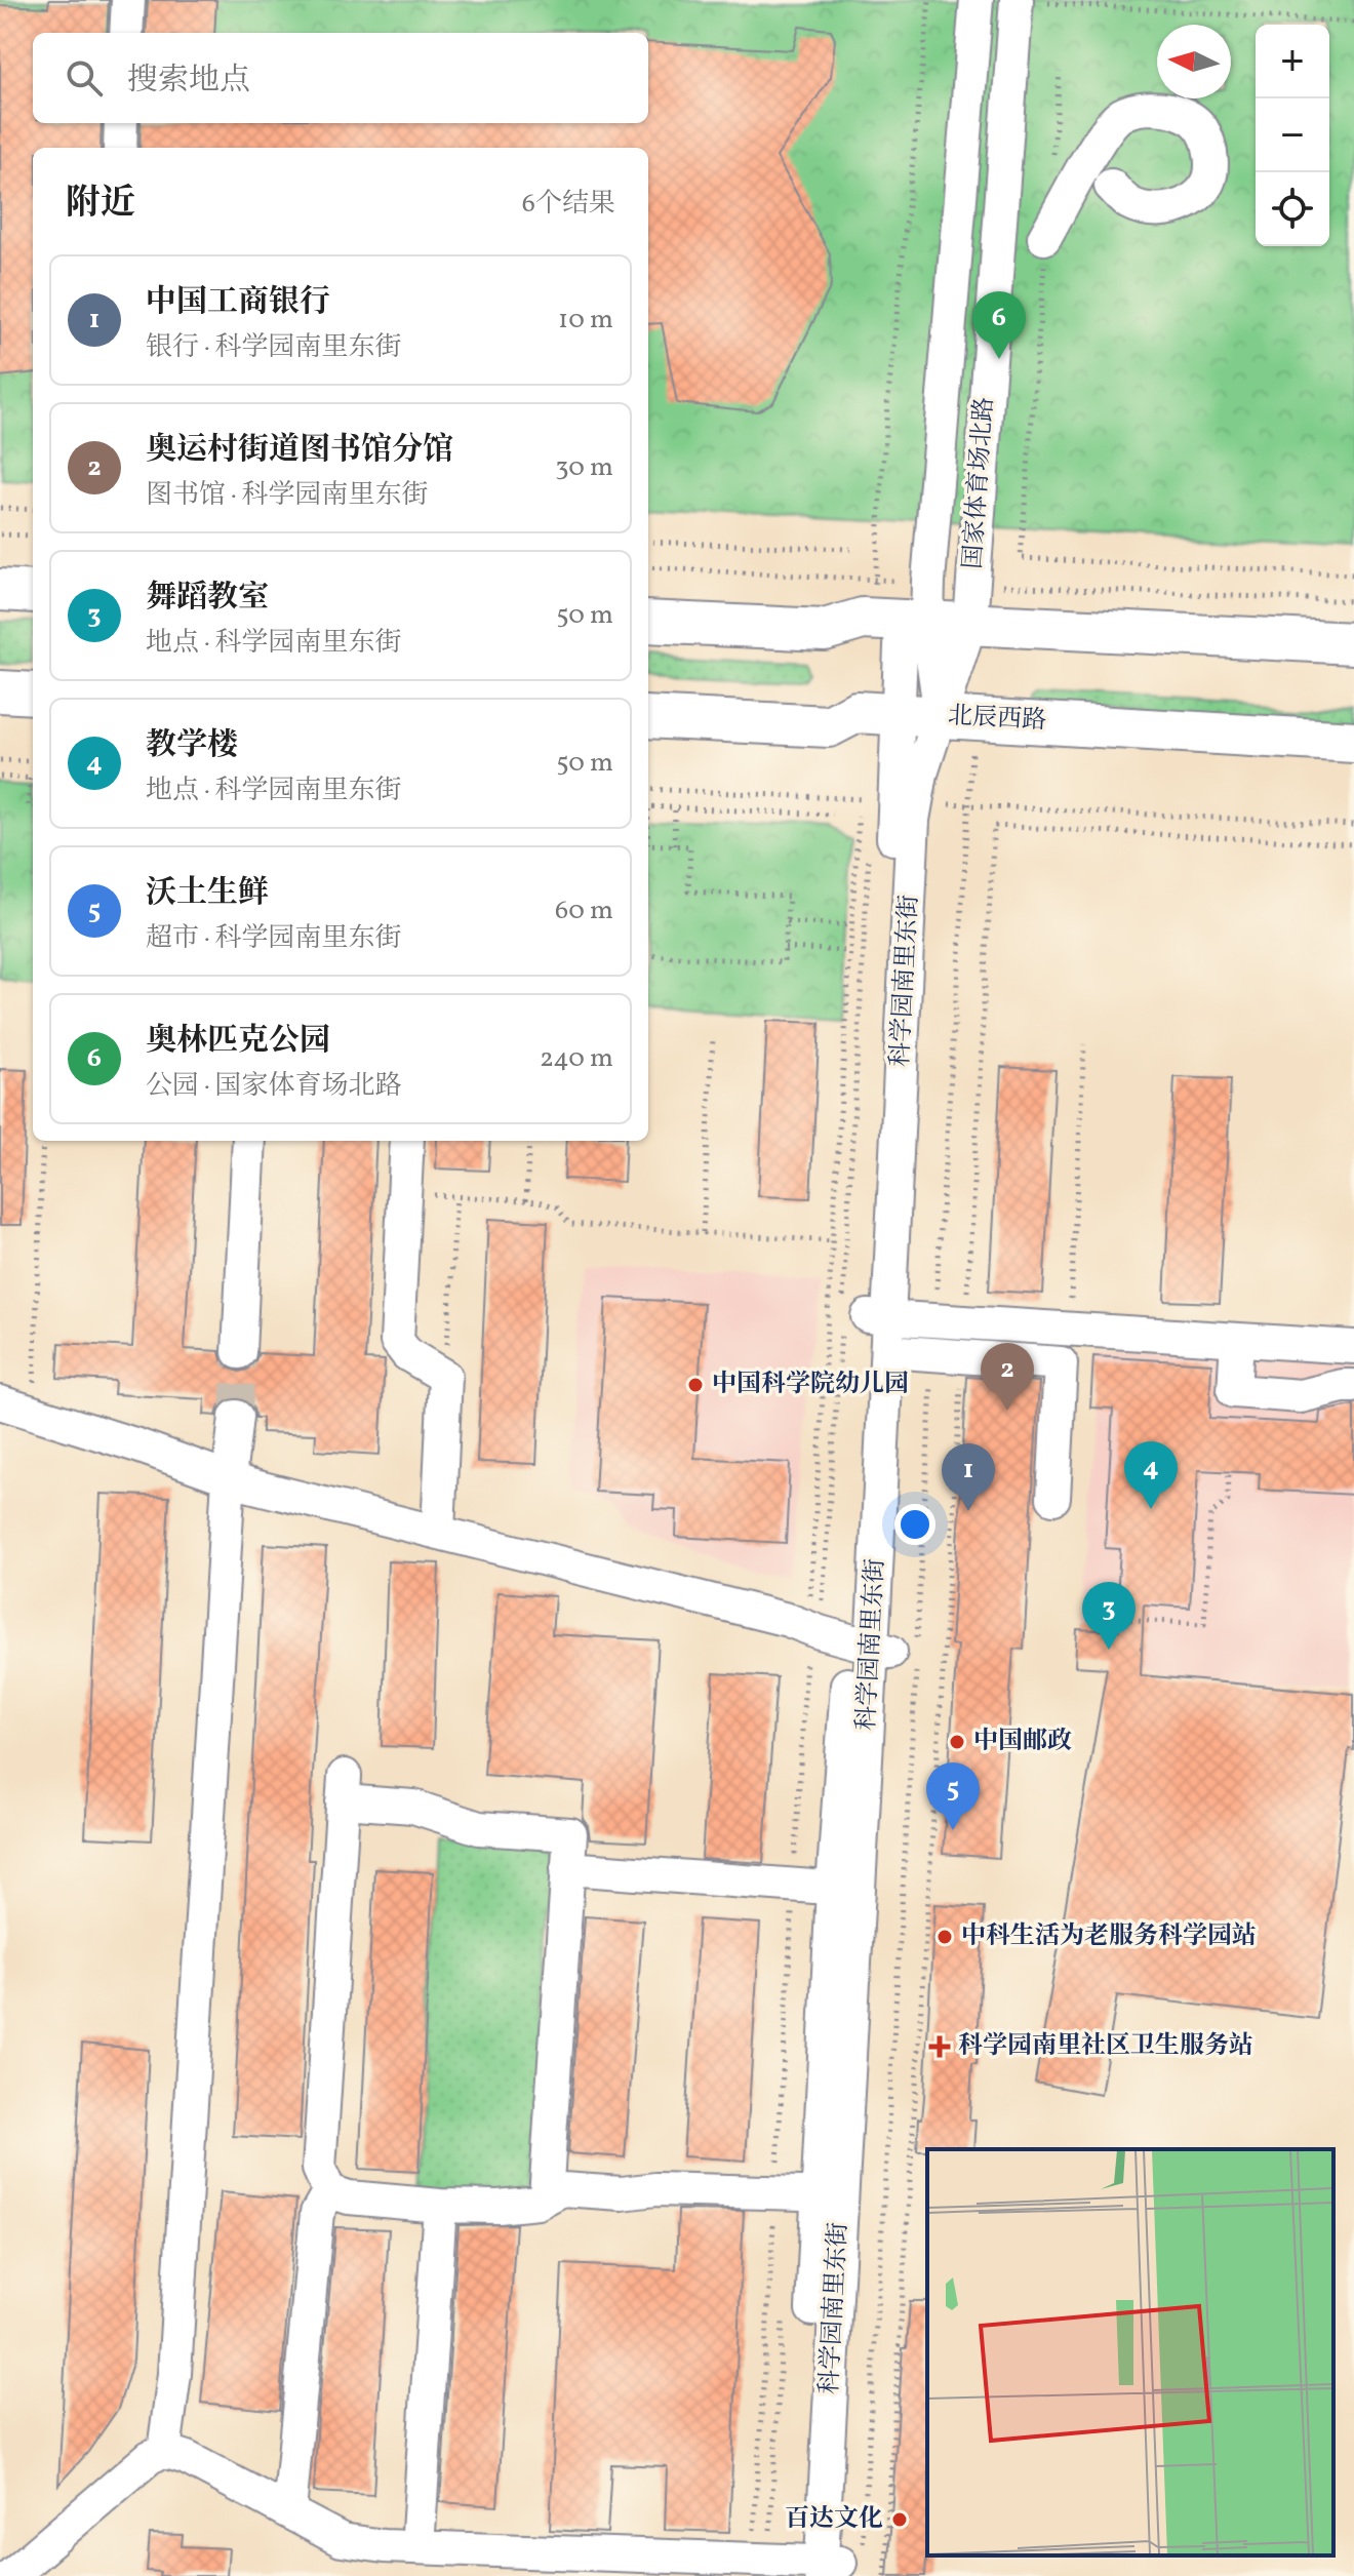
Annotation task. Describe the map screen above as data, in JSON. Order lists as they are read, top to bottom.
{
  "streets": {
    "main road": ["北辰西路"],
    "street": ["国家体育场北路", "科学园南里东街"]
  },
  "crossings": [
    ["北辰西路", "科学园南里东街"]
  ],
  "places": {
    "other": [
      "中国科学院幼儿园",
      "中国邮政",
      "中科生活为老服务科学园站",
      "百达文化"
    ],
    "health": ["科学园南里社区卫生服务站"]
  },
  "north": "left",
  "page": {
    "map_buttons": ["+", "−"],
    "search": "搜索地点",
    "heading": ["附近", "6个结果"],
    "list": [
      {
        "mark": "1",
        "name": "中国工商银行",
        "note": "银行 · 科学园南里东街",
        "value": "10 m"
      },
      {
        "mark": "2",
        "name": "奥运村街道图书馆分馆",
        "note": "图书馆 · 科学园南里东街",
        "value": "30 m"
      },
      {
        "mark": "3",
        "name": "舞蹈教室",
        "note": "地点 · 科学园南里东街",
        "value": "50 m"
      },
      {
        "mark": "4",
        "name": "教学楼",
        "note": "地点 · 科学园南里东街",
        "value": "50 m"
      },
      {
        "mark": "5",
        "name": "沃土生鲜",
        "note": "超市 · 科学园南里东街",
        "value": "60 m"
      },
      {
        "mark": "6",
        "name": "奥林匹克公园",
        "note": "公园 · 国家体育场北路",
        "value": "240 m"
      }
    ],
    "pins": [
      "6",
      "2",
      "4",
      "1",
      "3",
      "5"
    ]
  }
}
